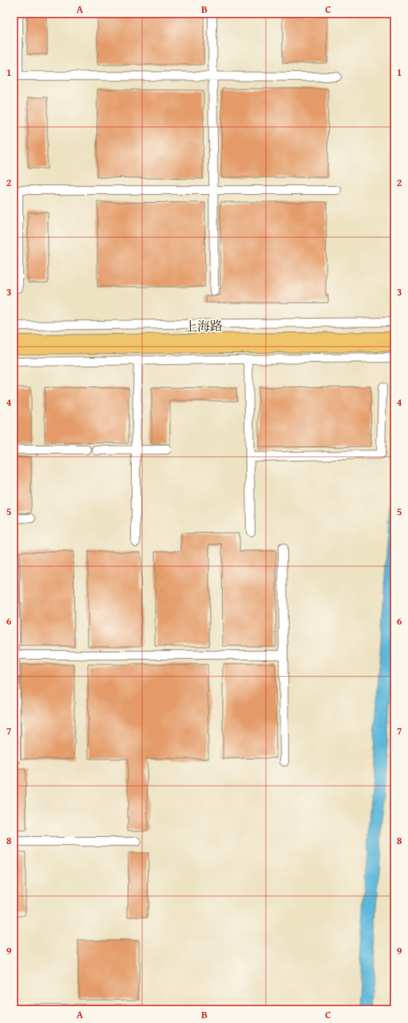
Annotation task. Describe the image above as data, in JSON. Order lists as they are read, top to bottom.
{
  "streets": {
    "main road": ["上海路"]
  },
  "grid": {
    "columns": ["A", "B", "C"],
    "rows": [
      "1",
      "2",
      "3",
      "4",
      "5",
      "6",
      "7",
      "8",
      "9"
    ]
  }
}
